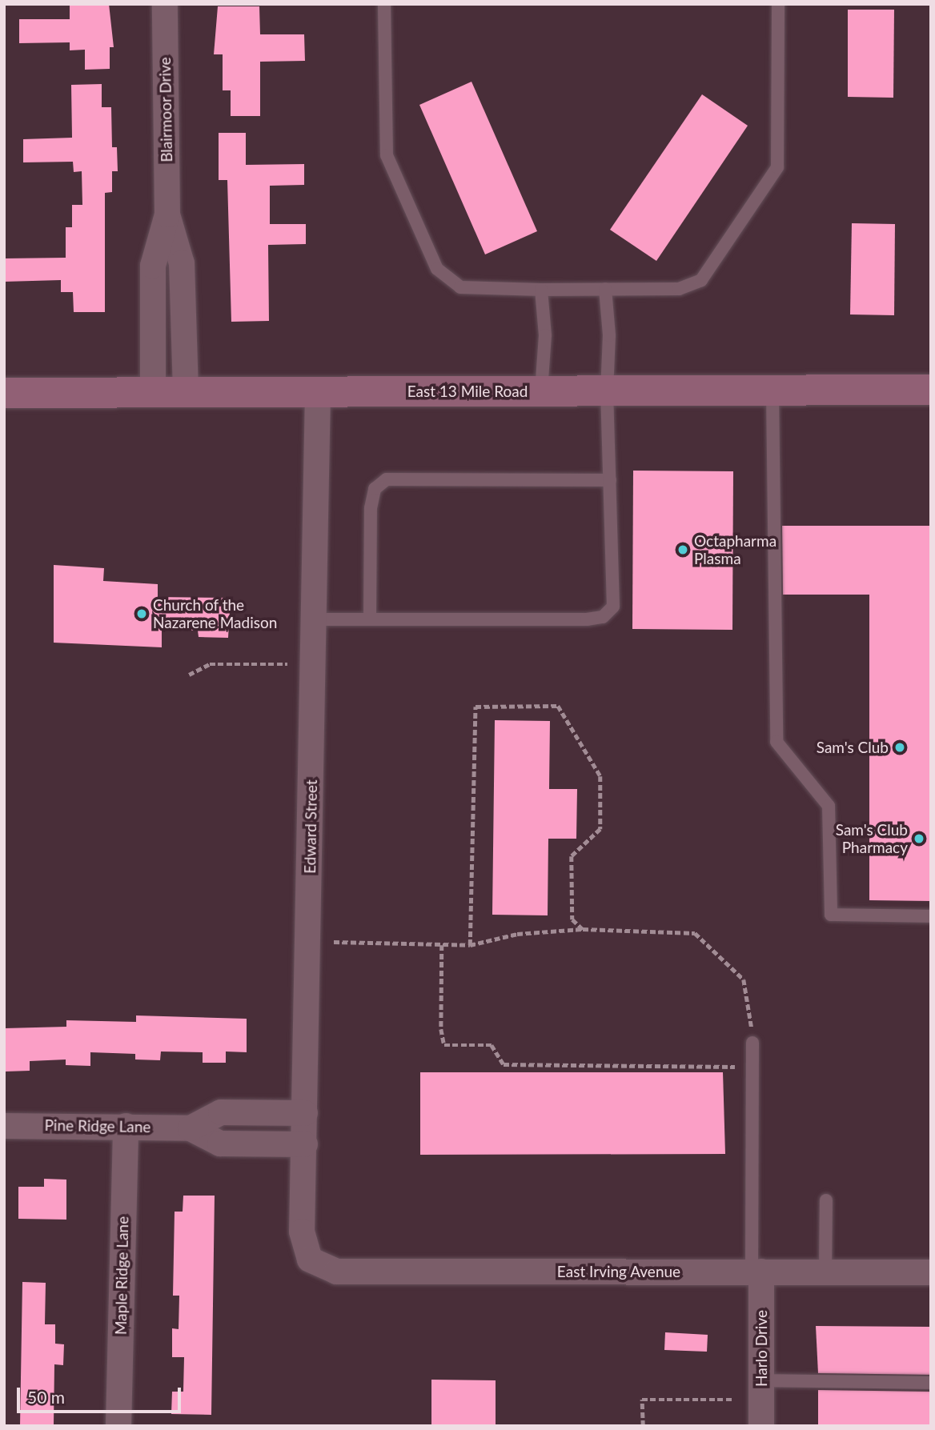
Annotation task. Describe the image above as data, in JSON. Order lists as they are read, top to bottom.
{
  "streets": {
    "main road": ["East 13 Mile Road"],
    "street": [
      "Blairmoor Drive",
      "Edward Street",
      "Pine Ridge Lane",
      "East Irving Avenue",
      "Maple Ridge Lane",
      "Harlo Drive"
    ]
  },
  "crossings": [
    ["Blairmoor Drive", "East 13 Mile Road"],
    ["East 13 Mile Road", "Edward Street"],
    ["Edward Street", "Pine Ridge Lane"],
    ["Edward Street", "East Irving Avenue"],
    ["Pine Ridge Lane", "Maple Ridge Lane"],
    ["East Irving Avenue", "Harlo Drive"]
  ],
  "places": [
    "Octapharma Plasma",
    "Church of the Nazarene Madison",
    "Sam's Club",
    "Sam's Club Pharmacy"
  ],
  "scale_bar": "50 m"
}
